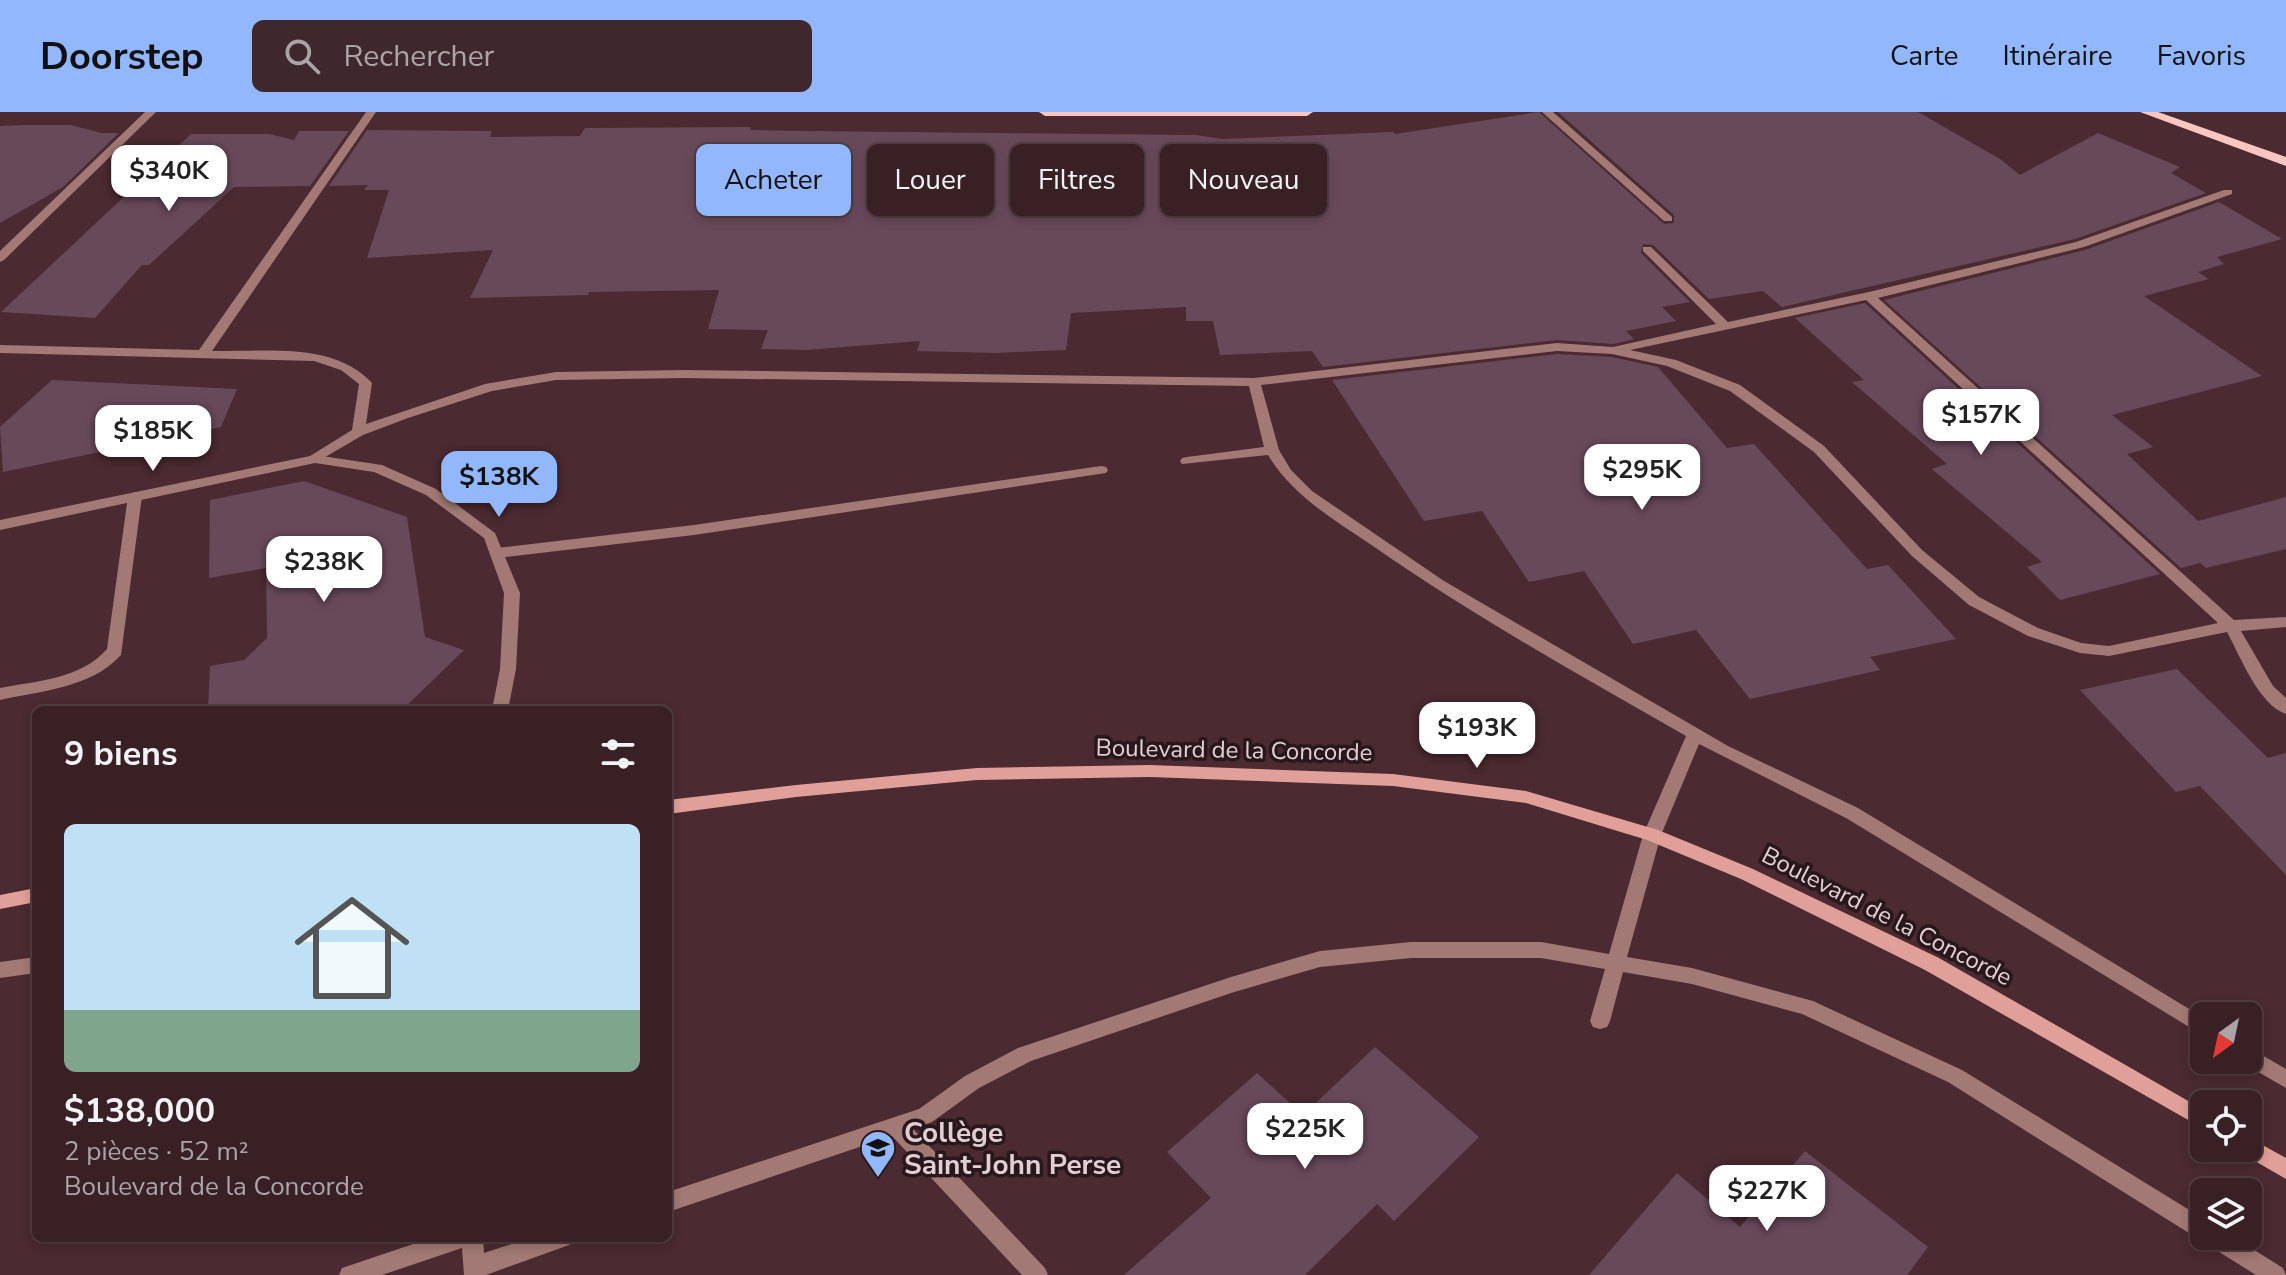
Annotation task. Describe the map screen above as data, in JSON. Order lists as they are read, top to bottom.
{
  "streets": {
    "main road": ["Boulevard de la Concorde"]
  },
  "places": {
    "school or university": ["Collège Saint-John Perse"]
  },
  "north": "bottom left",
  "page": {
    "header": "Doorstep",
    "search": "Rechercher",
    "nav": ["Carte", "Itinéraire", "Favoris"],
    "chip": [
      "Acheter",
      "Louer",
      "Filtres",
      "Nouveau"
    ],
    "price": [
      "$340K",
      "$157K",
      "$185K",
      "$295K",
      "$138K",
      "$238K",
      "$193K",
      "$225K",
      "$227K"
    ],
    "heading": "9 biens",
    "list": [
      {
        "name": "$138,000",
        "note": "2 pièces · 52 m² · Boulevard de la Concorde"
      }
    ]
  }
}
